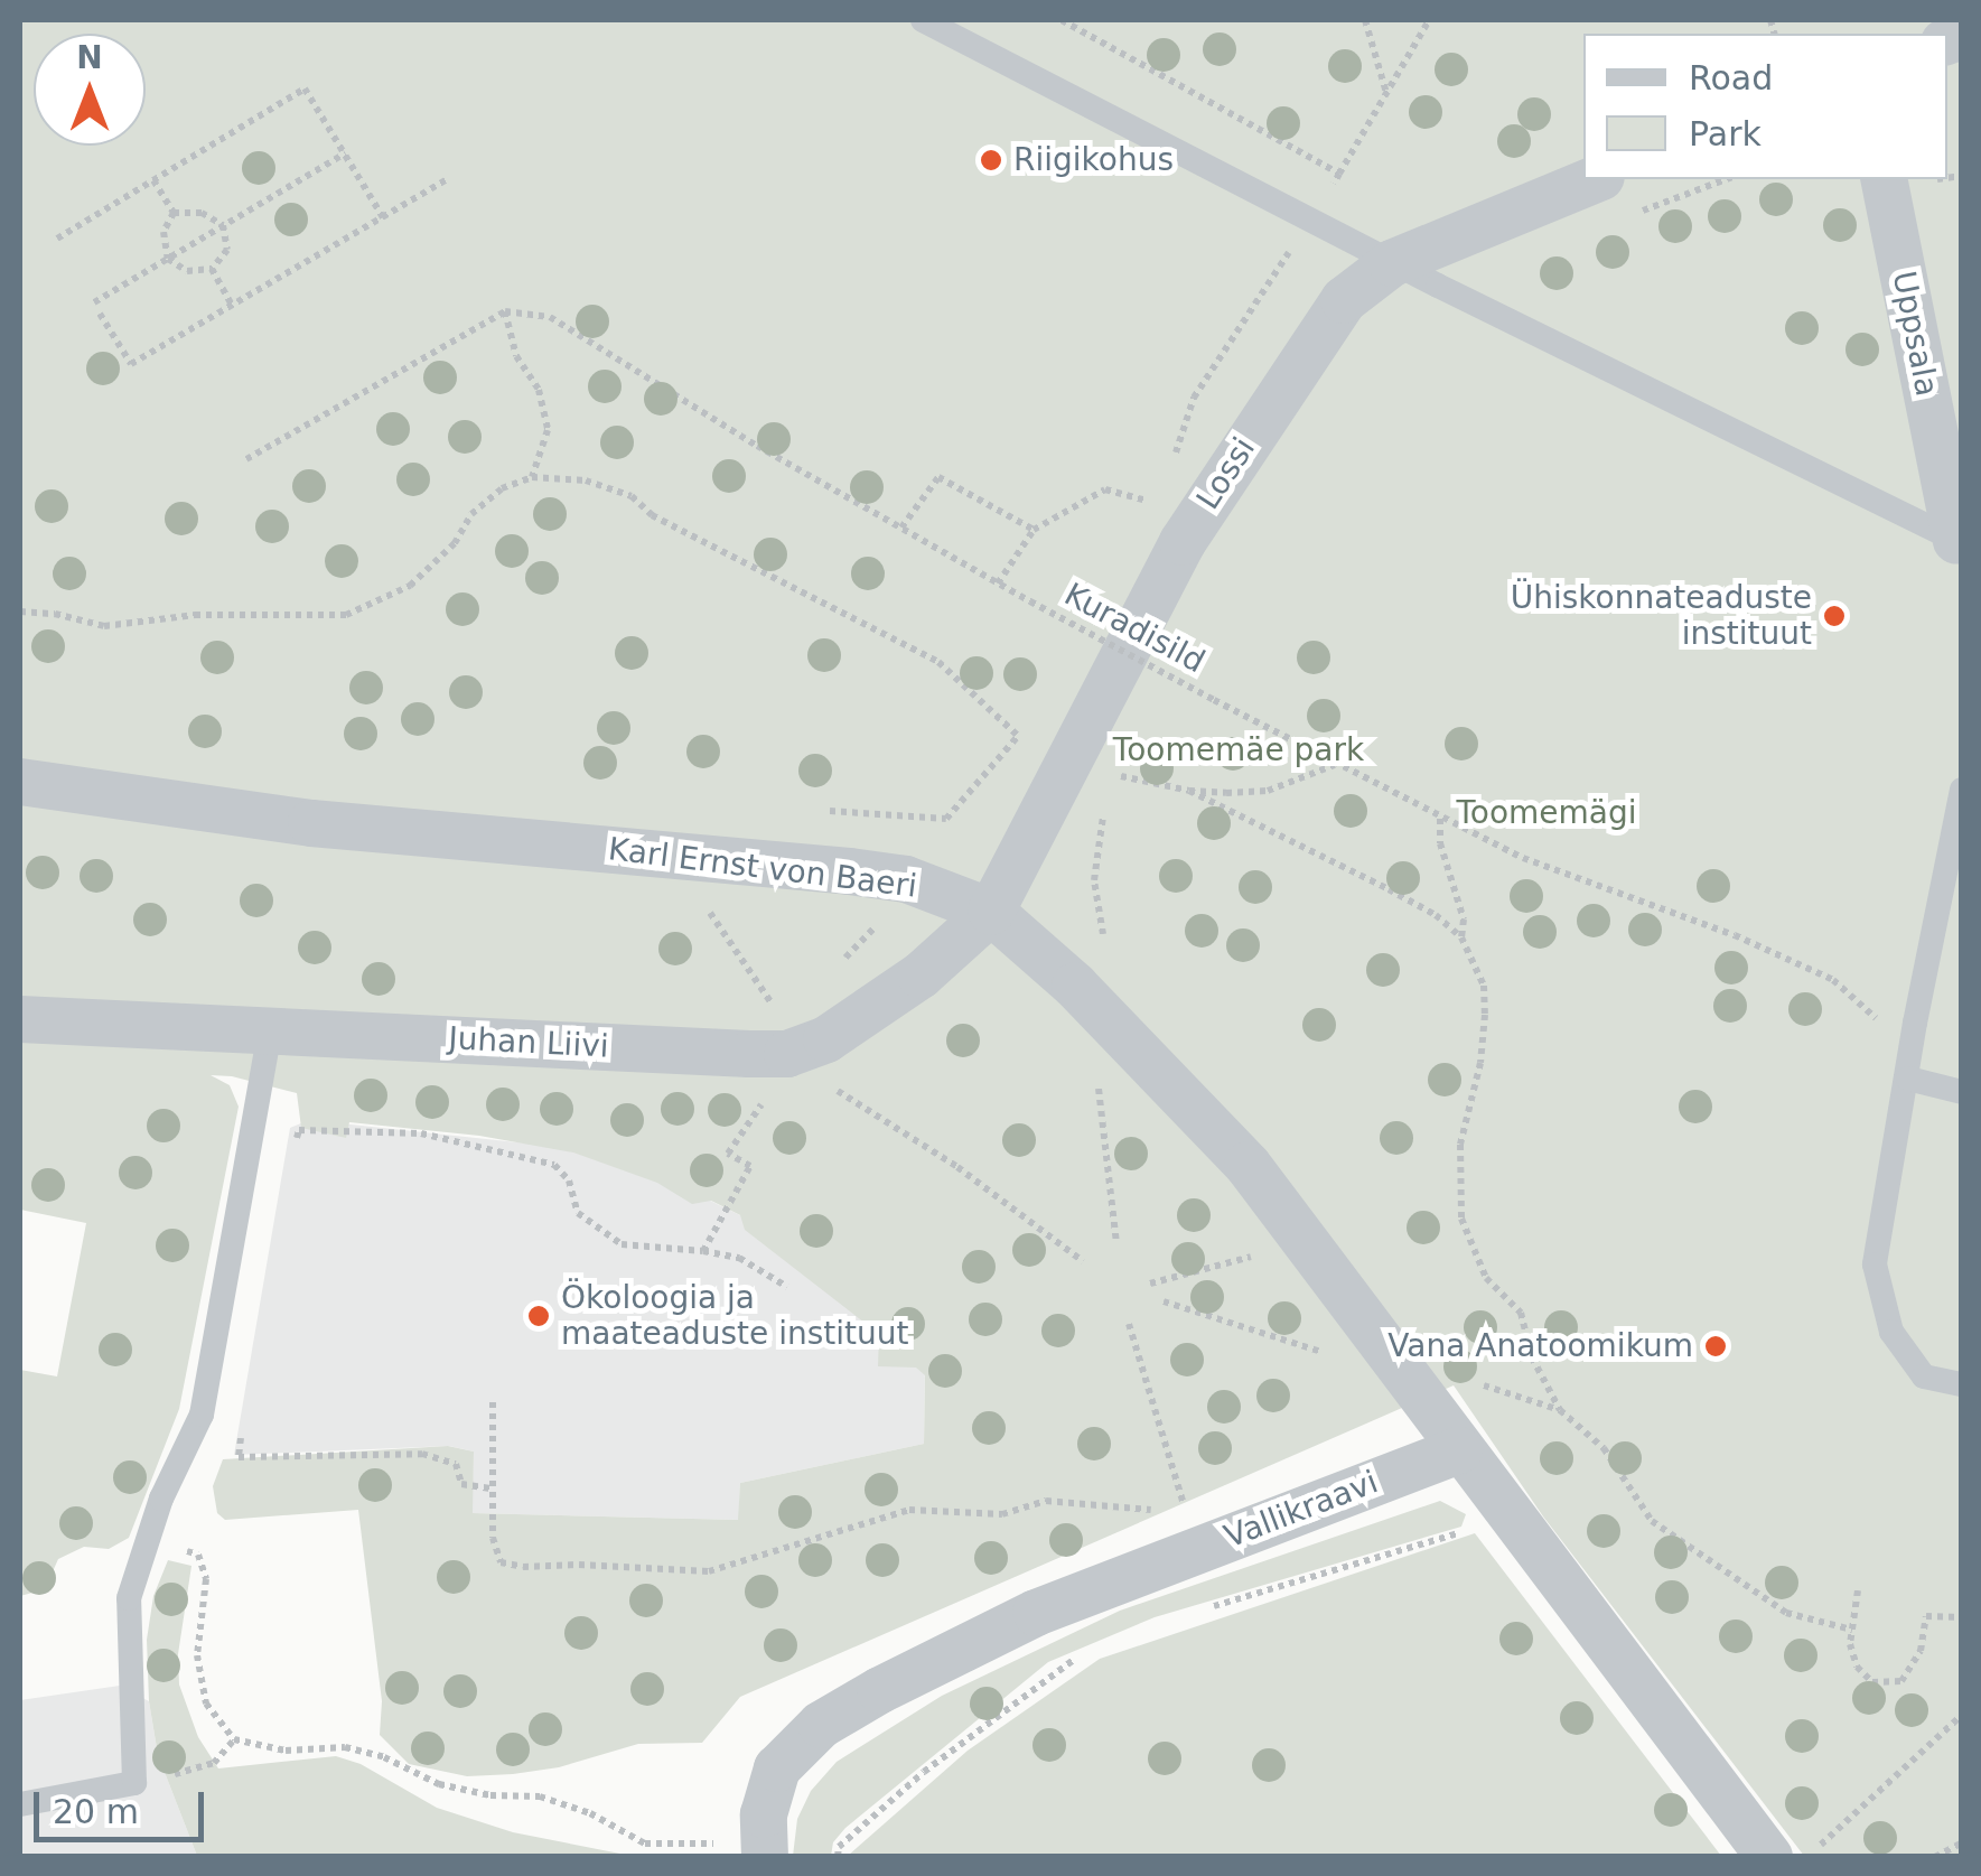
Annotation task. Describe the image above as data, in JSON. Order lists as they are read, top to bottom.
{
  "streets": {
    "street": [
      "Uppsala",
      "Lossi",
      "Karl Ernst von Baeri",
      "Juhan Liivi",
      "Vallikraavi"
    ],
    "path": ["Kuradisild"]
  },
  "crossings": [
    ["Lossi", "Karl Ernst von Baeri"],
    ["Lossi", "Juhan Liivi"],
    ["Karl Ernst von Baeri", "Juhan Liivi"],
    ["Karl Ernst von Baeri", "Vallikraavi"]
  ],
  "parks": ["Toomemäe park", "Toomemägi"],
  "places": [
    "Riigikohus",
    "Ühiskonnateaduste instituut",
    "Ökoloogia ja maateaduste instituut",
    "Vana Anatoomikum"
  ],
  "legend": ["Road", "Park"],
  "scale_bar": "20 m",
  "north": "top"
}
